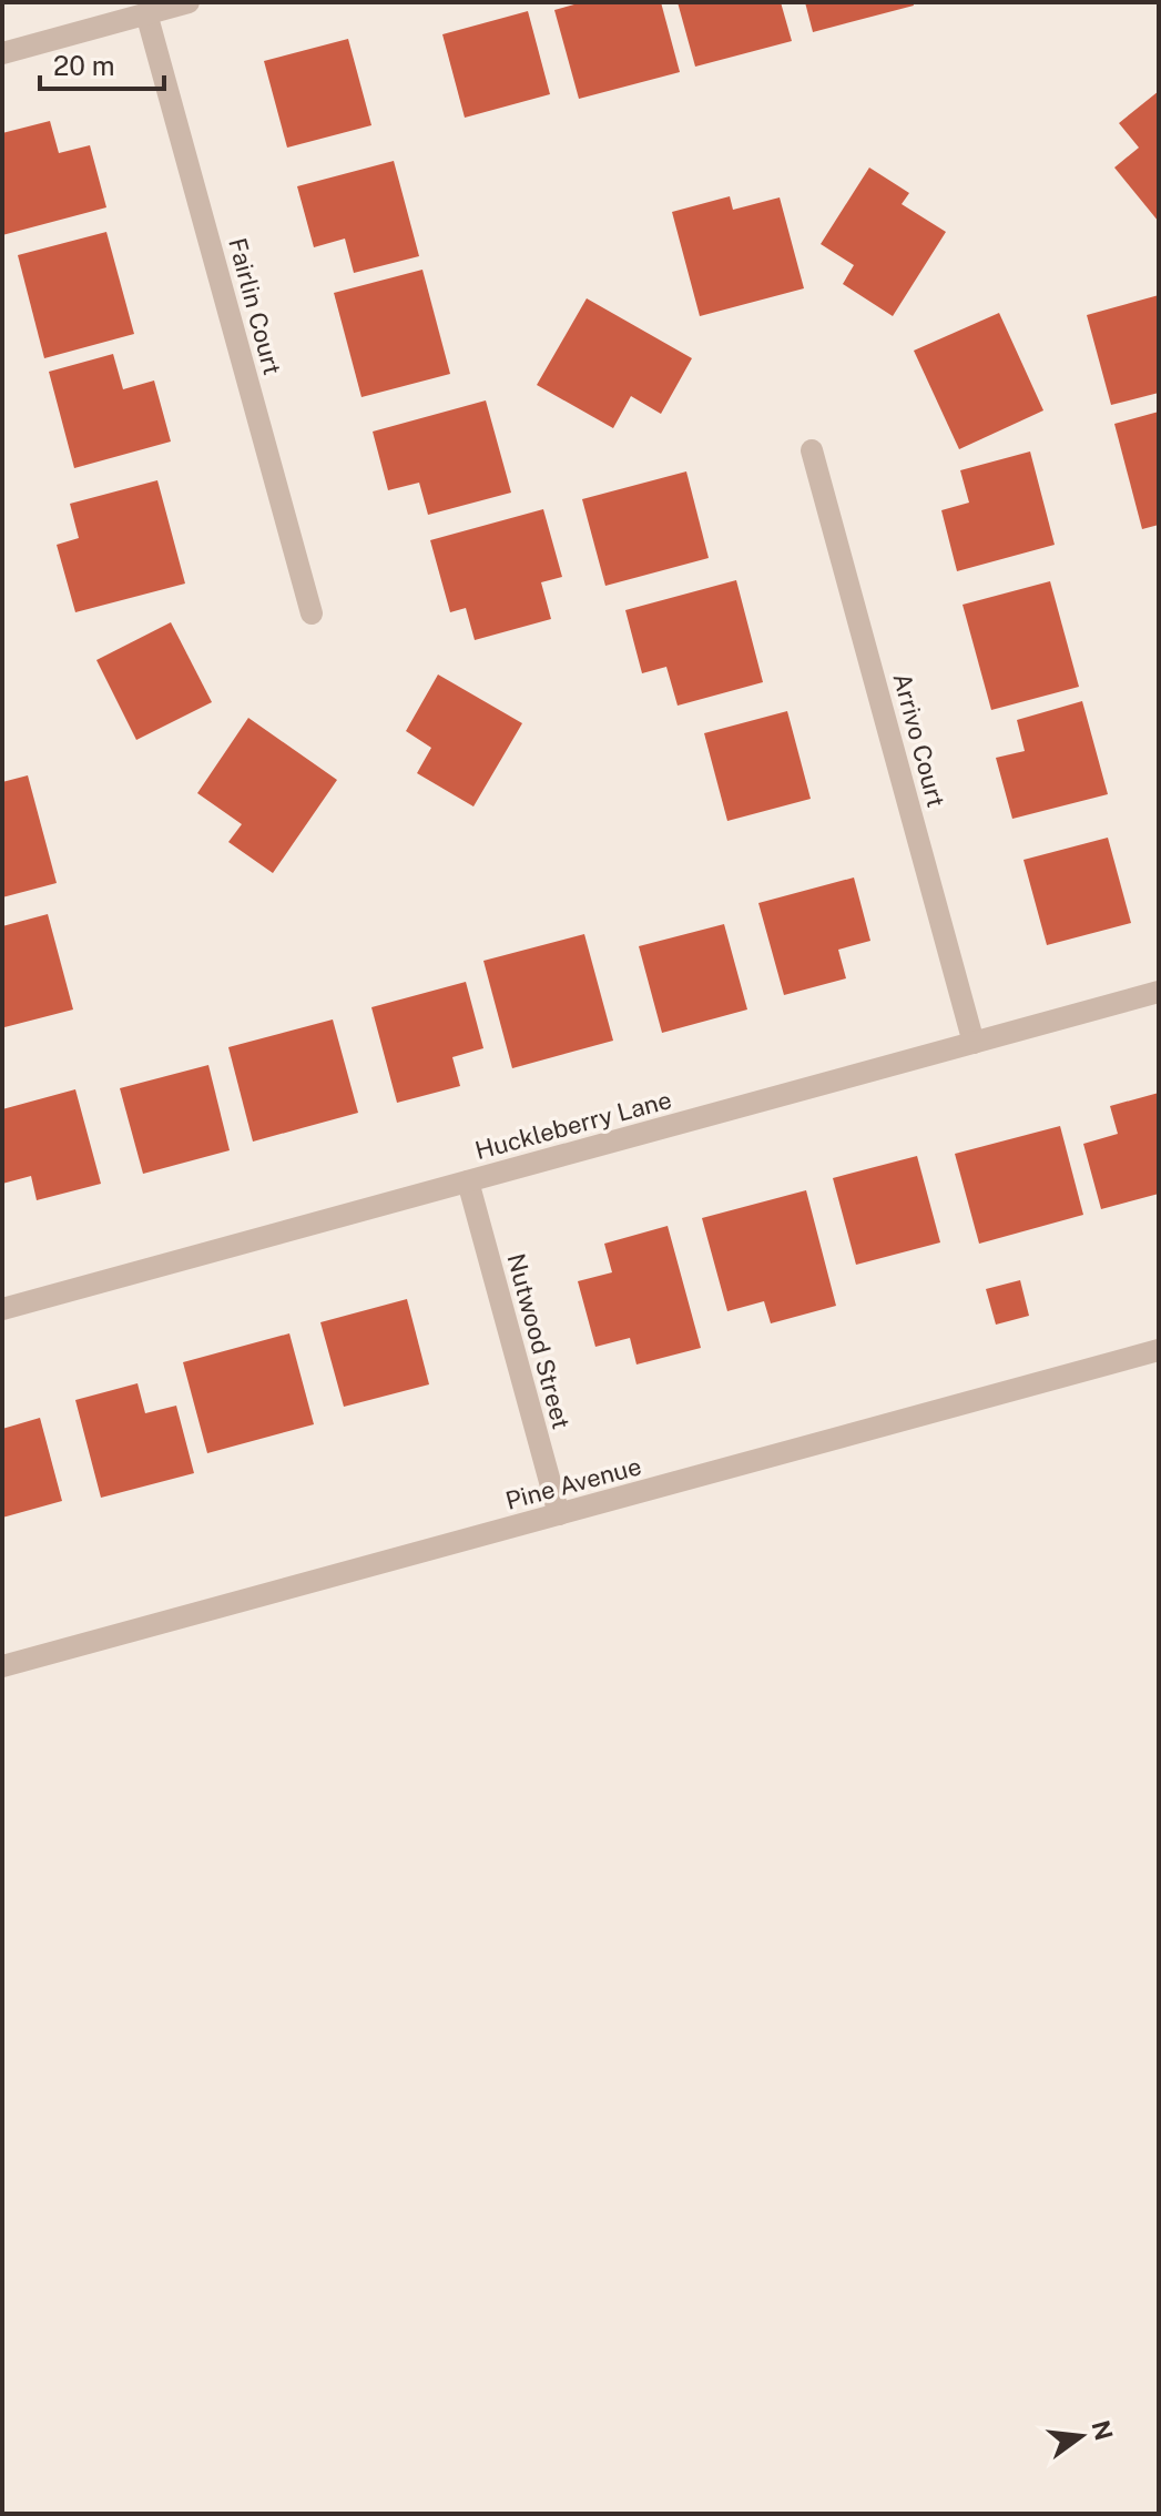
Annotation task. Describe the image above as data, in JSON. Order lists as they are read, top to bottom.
{
  "streets": {
    "street": [
      "Fairlin Court",
      "Arrivo Court",
      "Huckleberry Lane",
      "Nutwood Street",
      "Pine Avenue"
    ]
  },
  "crossings": [
    ["Arrivo Court", "Huckleberry Lane"],
    ["Huckleberry Lane", "Nutwood Street"],
    ["Nutwood Street", "Pine Avenue"]
  ],
  "scale_bar": "20 m",
  "north": "right"
}
